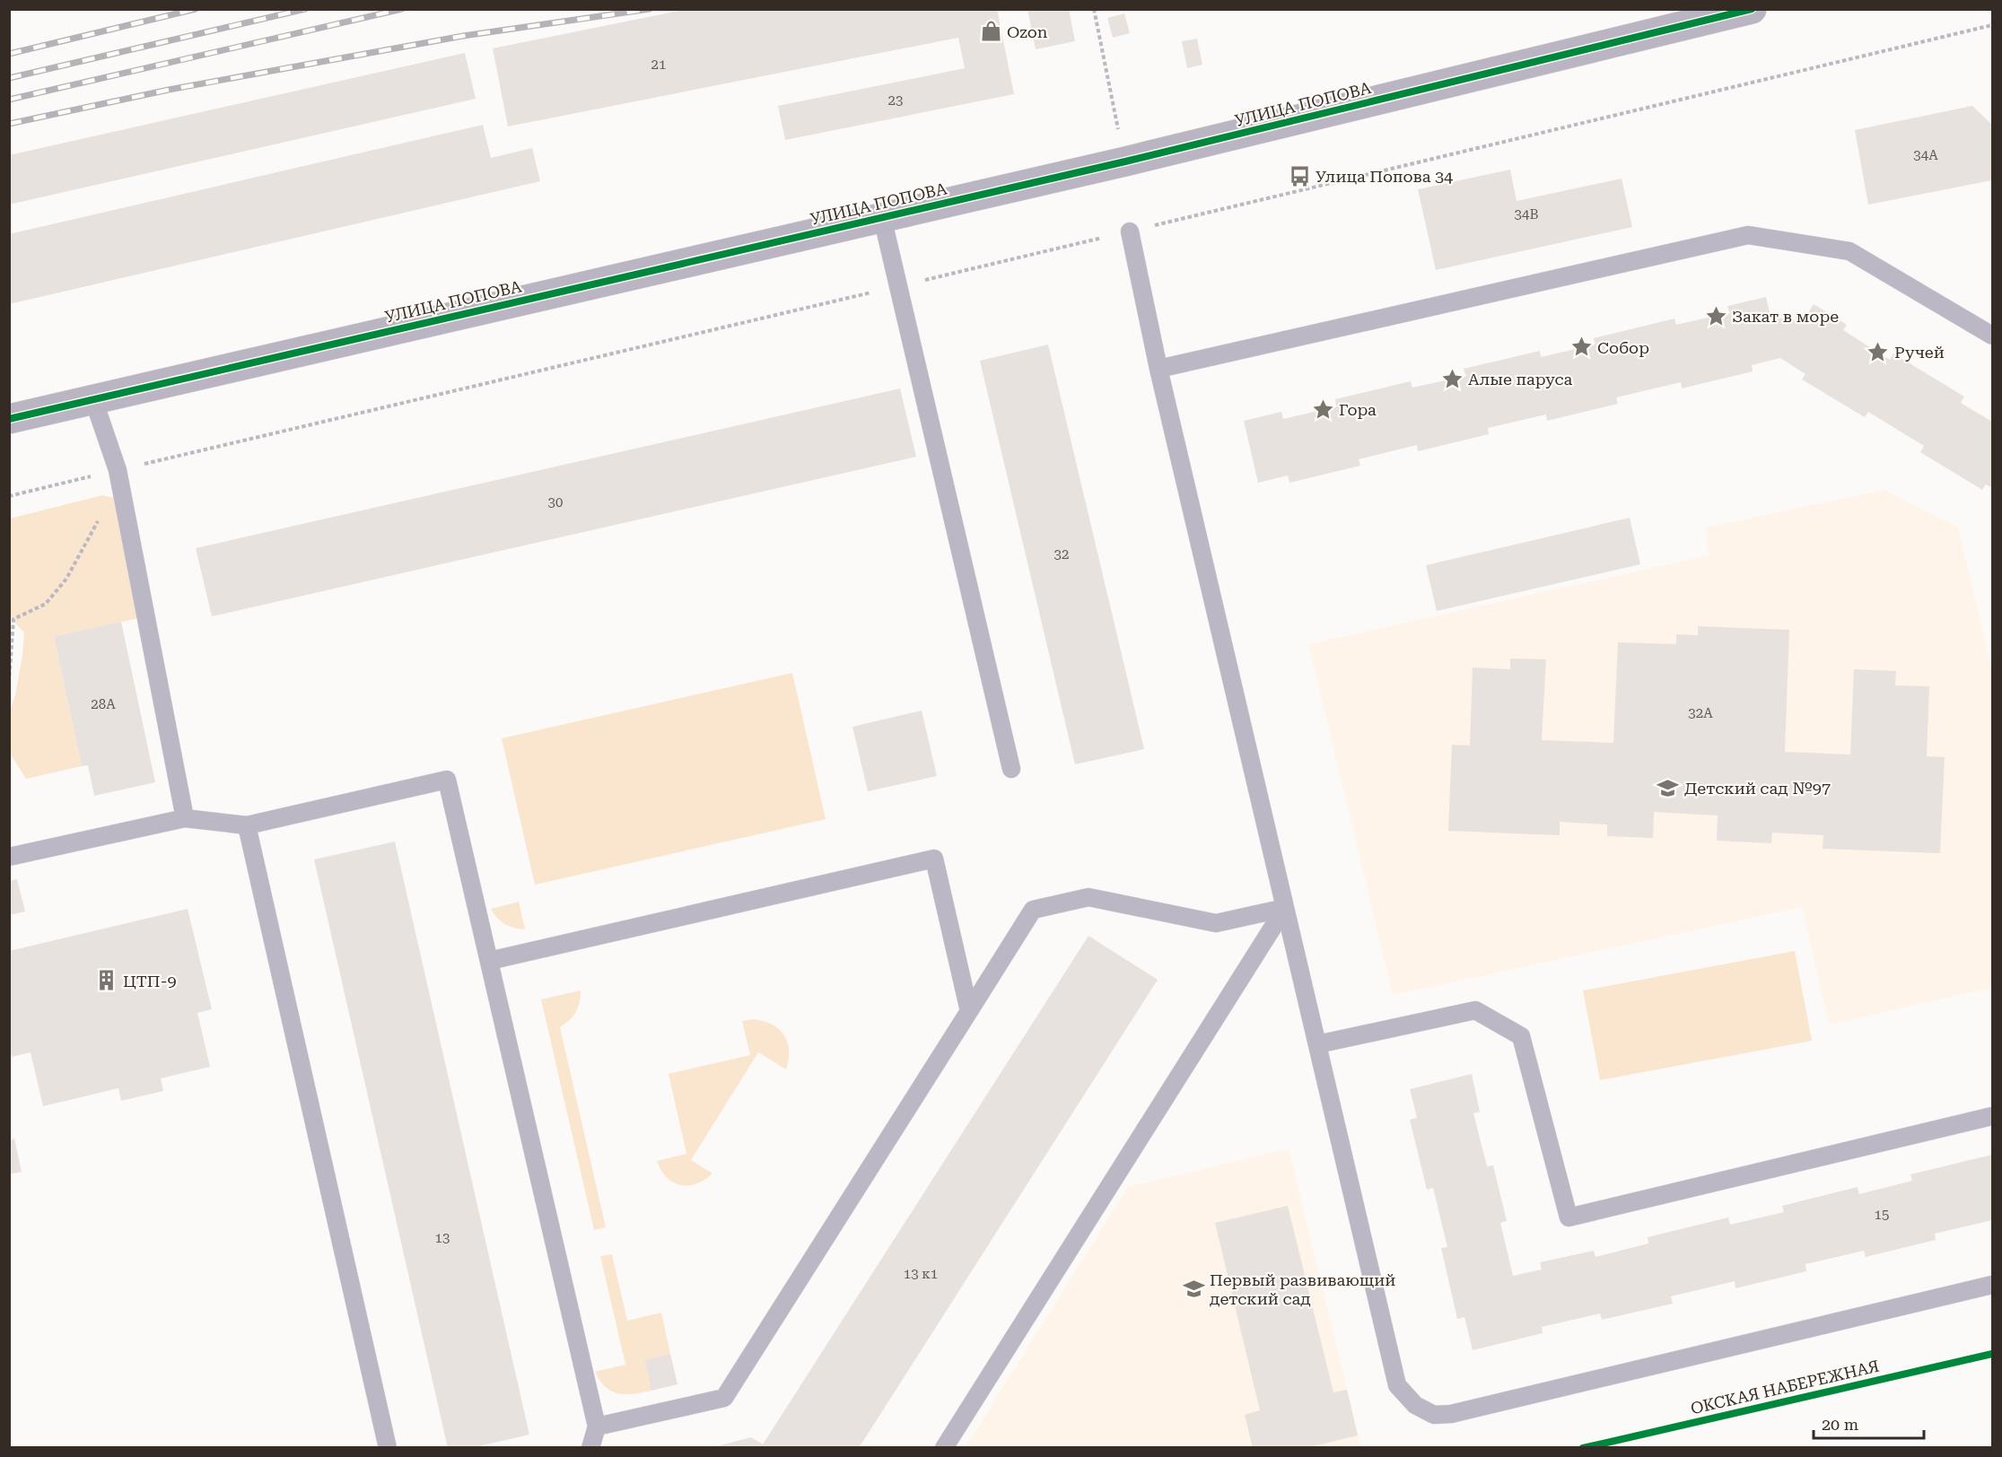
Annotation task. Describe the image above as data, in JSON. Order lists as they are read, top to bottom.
{
  "streets": {
    "street": ["УЛИЦА ПОПОВА"],
    "cycle path": ["ОКСКАЯ НАБЕРЕЖНАЯ"]
  },
  "places": {
    "shop": ["Ozon"],
    "bus stop": ["Улица Попова 34"],
    "place": [
      "Закат в море",
      "Собор",
      "Ручей",
      "Алые паруса",
      "Гора"
    ],
    "school or university": ["Детский сад №97", "Первый развивающий детский сад"],
    "building": ["ЦТП-9"]
  },
  "house_numbers": [
    "21",
    "23",
    "34А",
    "34В",
    "30",
    "32",
    "28А",
    "32А",
    "15",
    "13",
    "13 к1"
  ],
  "scale_bar": "20 m"
}
